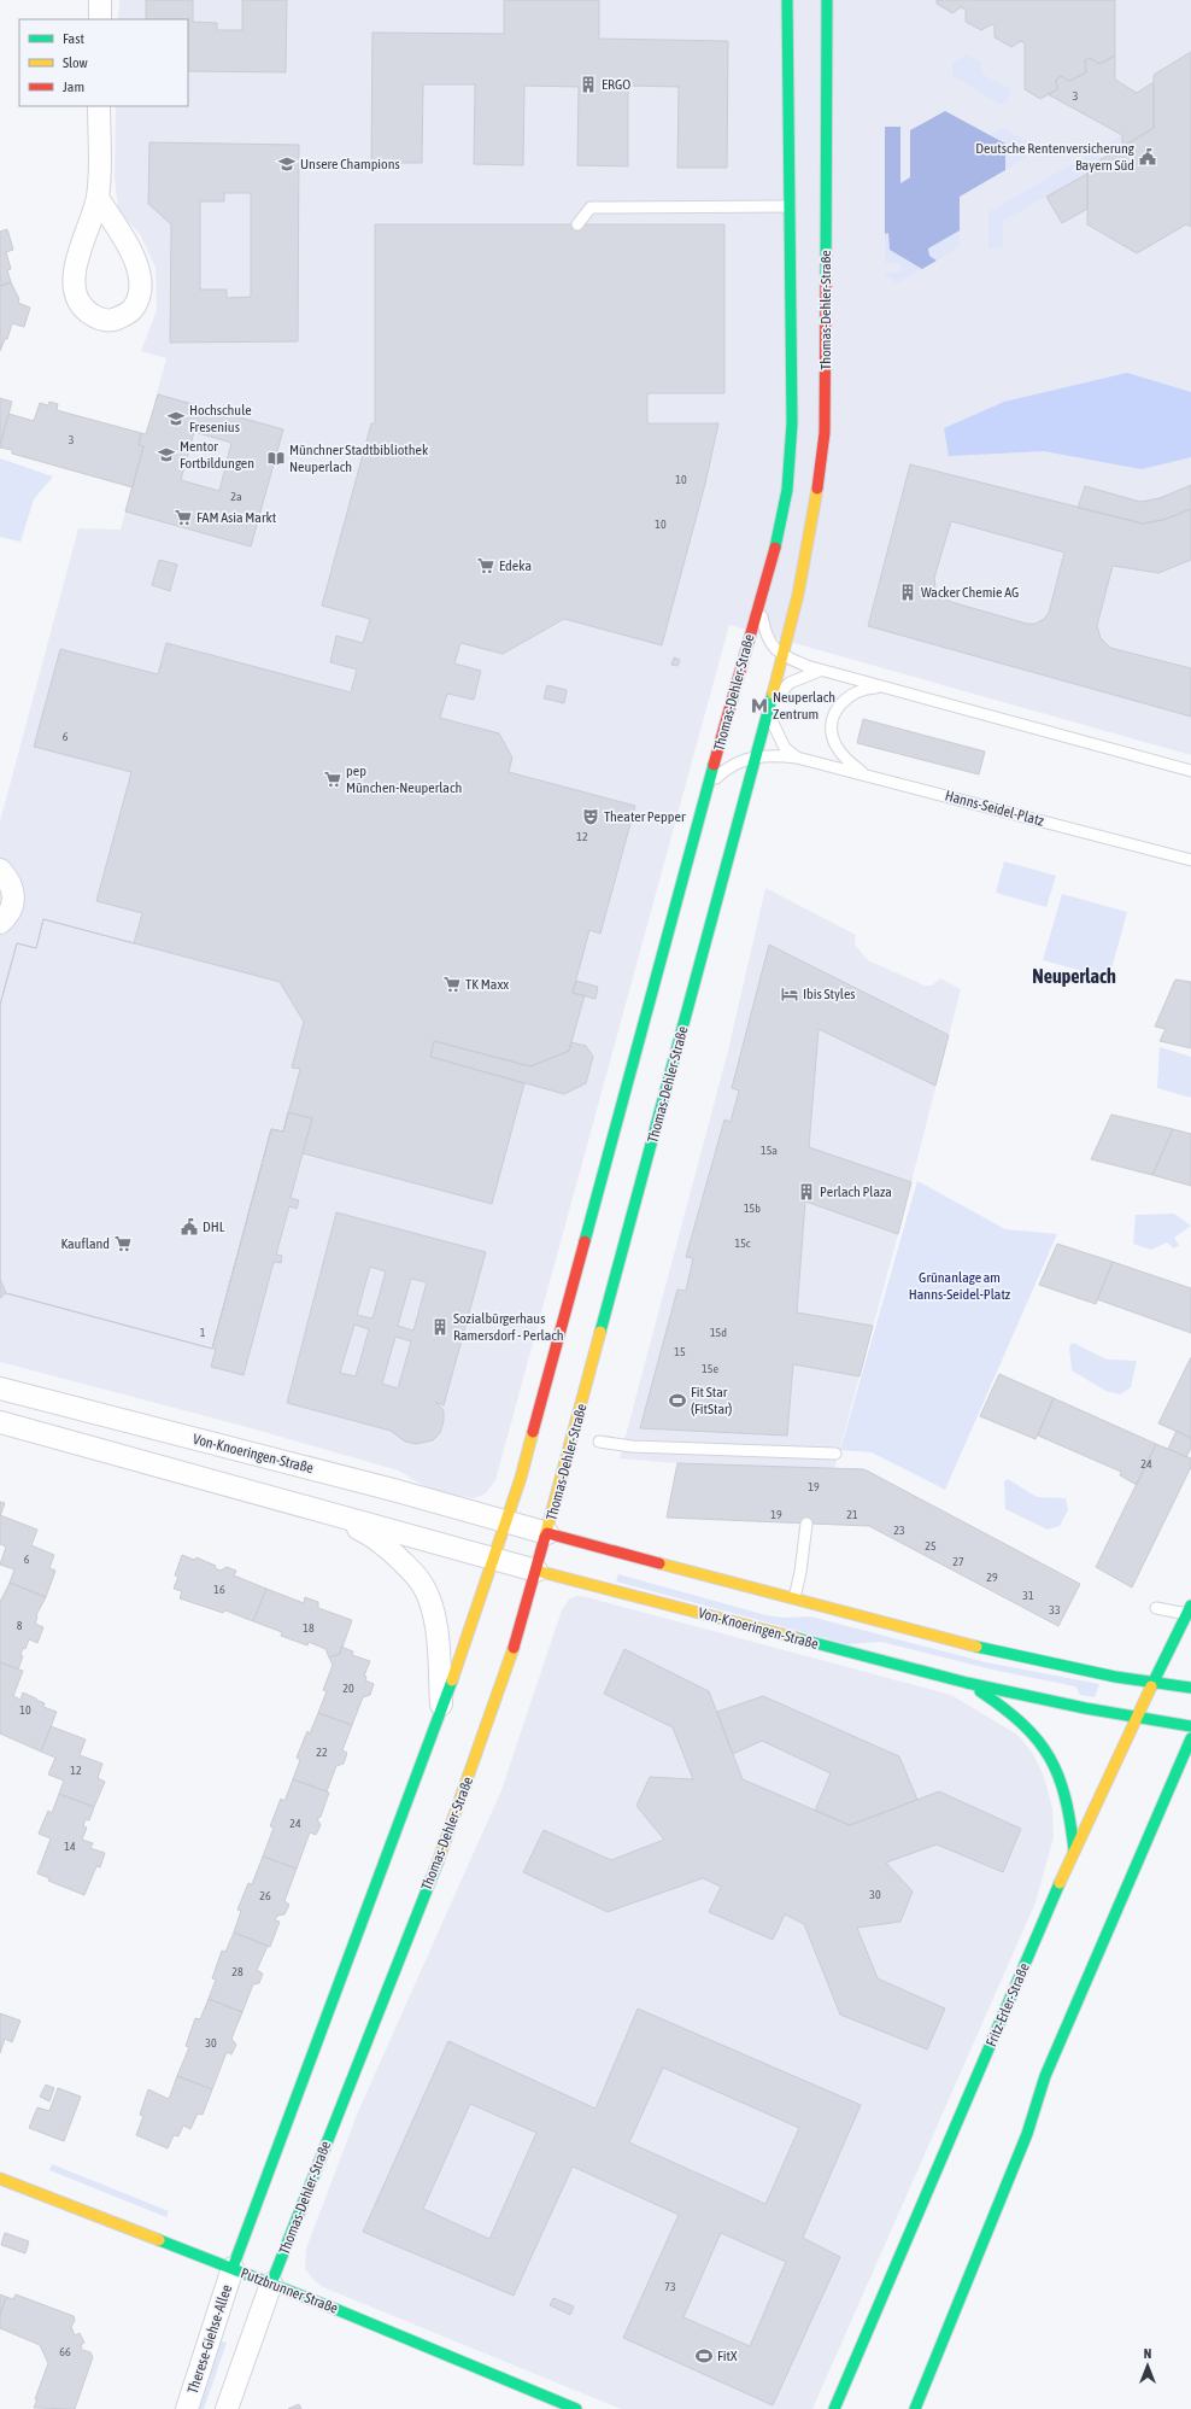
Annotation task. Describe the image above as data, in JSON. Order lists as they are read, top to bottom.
{
  "streets": {
    "main road": [
      "Thomas-Dehler-Straße",
      "Von-Knoeringen-Straße",
      "Fritz-Erler-Straße",
      "Putzbrunner Straße"
    ],
    "street": ["Therese-Giehse-Allee"],
    "lane": ["Hanns-Seidel-Platz"]
  },
  "crossings": [
    ["Thomas-Dehler-Straße", "Hanns-Seidel-Platz"],
    ["Thomas-Dehler-Straße", "Von-Knoeringen-Straße"],
    ["Thomas-Dehler-Straße", "Putzbrunner Straße"],
    ["Thomas-Dehler-Straße", "Therese-Giehse-Allee"],
    ["Von-Knoeringen-Straße", "Fritz-Erler-Straße"],
    ["Putzbrunner Straße", "Therese-Giehse-Allee"]
  ],
  "districts": ["Neuperlach"],
  "parks": ["Grünanlage am Hanns-Seidel-Platz"],
  "places": {
    "building": [
      "ERGO",
      "Wacker Chemie AG",
      "Perlach Plaza",
      "Sozialbürgerhaus Ramersdorf - Perlach"
    ],
    "public building": ["Deutsche Rentenversicherung Bayern Süd", "DHL"],
    "school or university": ["Unsere Champions", "Hochschule Fresenius", "Mentor Fortbildungen"],
    "library": ["Münchner Stadtbibliothek Neuperlach"],
    "supermarket": [
      "FAM Asia Markt",
      "Edeka",
      "pep München-Neuperlach",
      "TK Maxx",
      "Kaufland"
    ],
    "metro station": ["Neuperlach Zentrum"],
    "theatre": ["Theater Pepper"],
    "hotel": ["Ibis Styles"],
    "sports": ["Fit Star (FitStar)", "FitX"]
  },
  "house_numbers": [
    "3",
    "3",
    "10",
    "2a",
    "10",
    "6",
    "12",
    "15a",
    "15b",
    "15c",
    "1",
    "15d",
    "15",
    "15e",
    "24",
    "19",
    "19",
    "21",
    "23",
    "25",
    "6",
    "27",
    "29",
    "16",
    "31",
    "33",
    "8",
    "18",
    "20",
    "10",
    "22",
    "12",
    "24",
    "14",
    "30",
    "26",
    "28",
    "30",
    "73",
    "66"
  ],
  "legend": ["Fast", "Slow", "Jam"],
  "north": "top"
}
